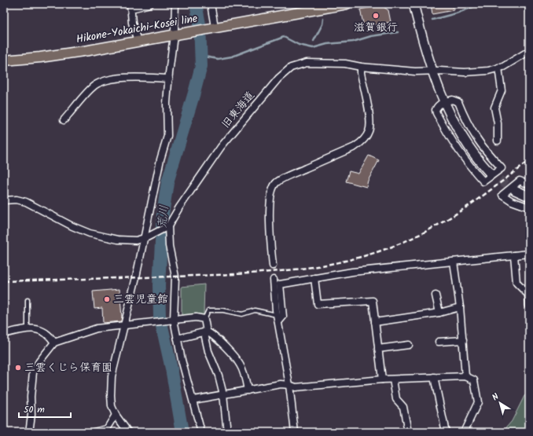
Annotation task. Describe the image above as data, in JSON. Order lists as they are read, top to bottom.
{
  "streets": {
    "main road": ["Hikone-Yokaichi-Kosei line"],
    "street": ["旧東海道"]
  },
  "water": ["荒川"],
  "places": ["滋賀銀行", "三雲児童館", "三雲くじら保育園"],
  "scale_bar": "50 m",
  "north": "top left"
}
